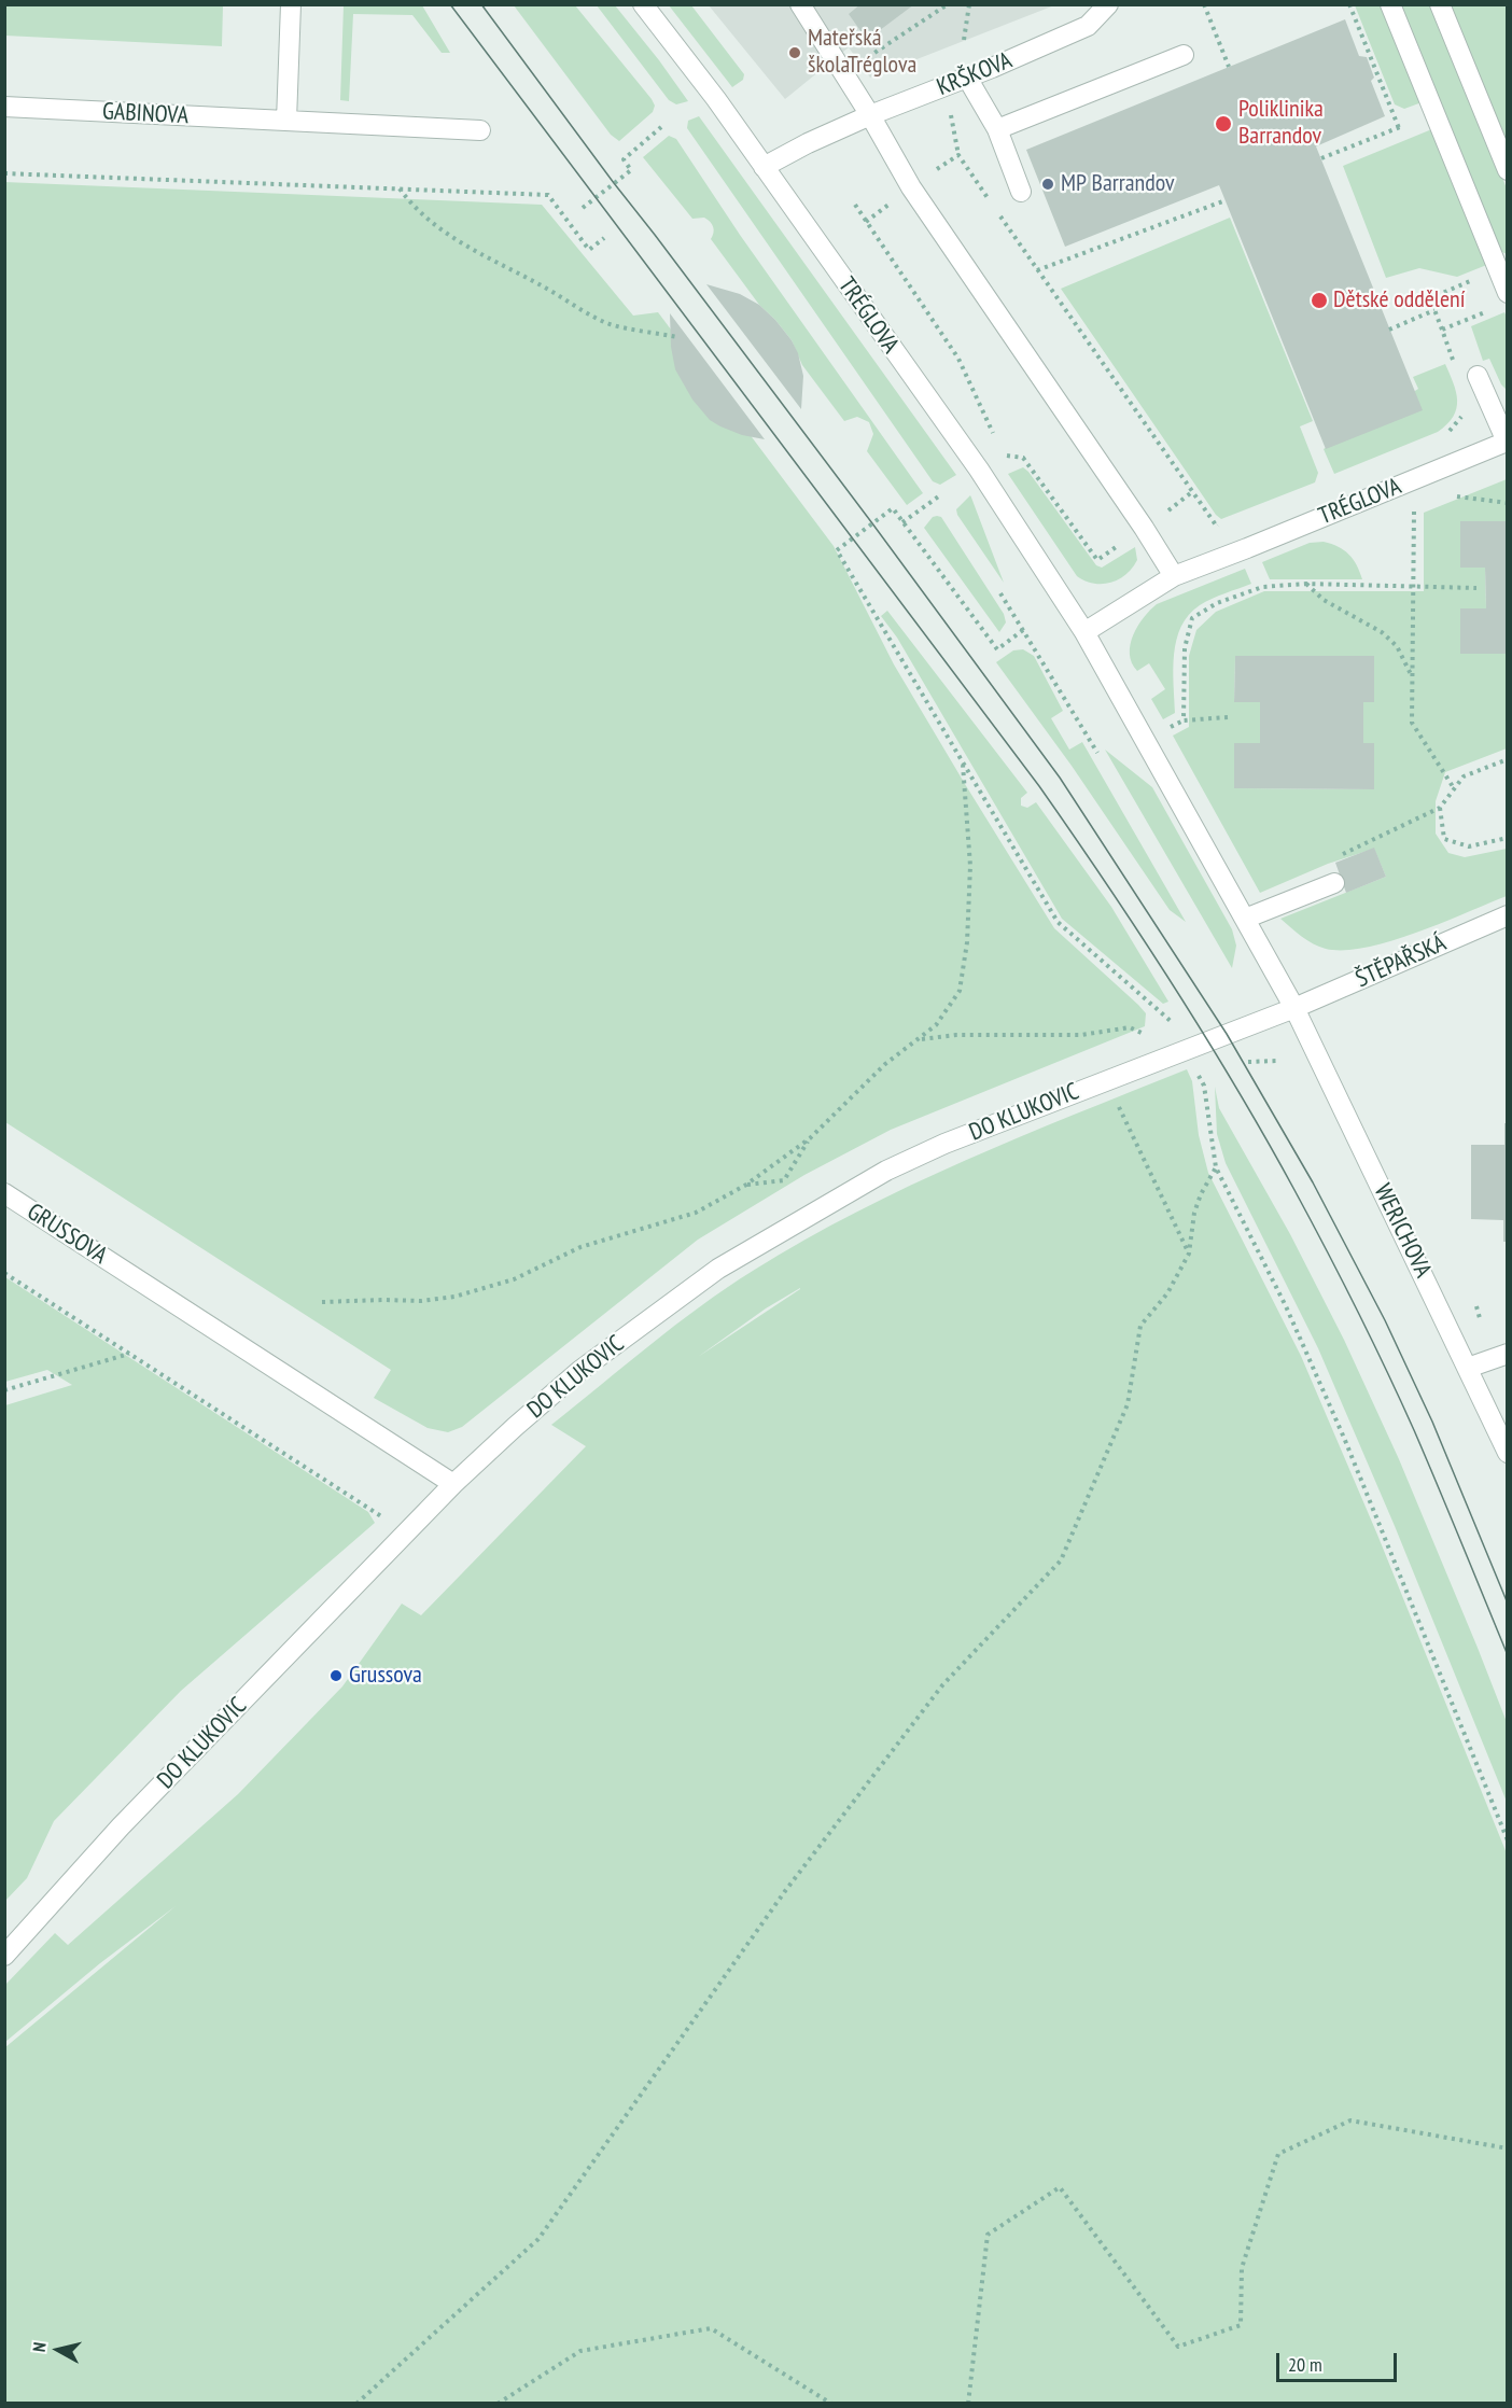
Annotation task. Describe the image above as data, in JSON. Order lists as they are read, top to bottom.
{
  "streets": {
    "street": [
      "KRŠKOVA",
      "GABINOVA",
      "TRÉGLOVA",
      "ŠTĚPAŘSKÁ",
      "DO KLUKOVIC",
      "WERICHOVA",
      "GRUSSOVA"
    ]
  },
  "crossings": [
    ["KRŠKOVA", "TRÉGLOVA"],
    ["TRÉGLOVA", "ŠTĚPAŘSKÁ"],
    ["TRÉGLOVA", "DO KLUKOVIC"],
    ["TRÉGLOVA", "WERICHOVA"],
    ["ŠTĚPAŘSKÁ", "DO KLUKOVIC"],
    ["ŠTĚPAŘSKÁ", "WERICHOVA"],
    ["DO KLUKOVIC", "WERICHOVA"],
    ["DO KLUKOVIC", "GRUSSOVA"]
  ],
  "places": [
    "Mateřská školaTréglova",
    "Poliklinika Barrandov",
    "MP Barrandov",
    "Dětské oddělení",
    "Grussova"
  ],
  "scale_bar": "20 m",
  "north": "left"
}
